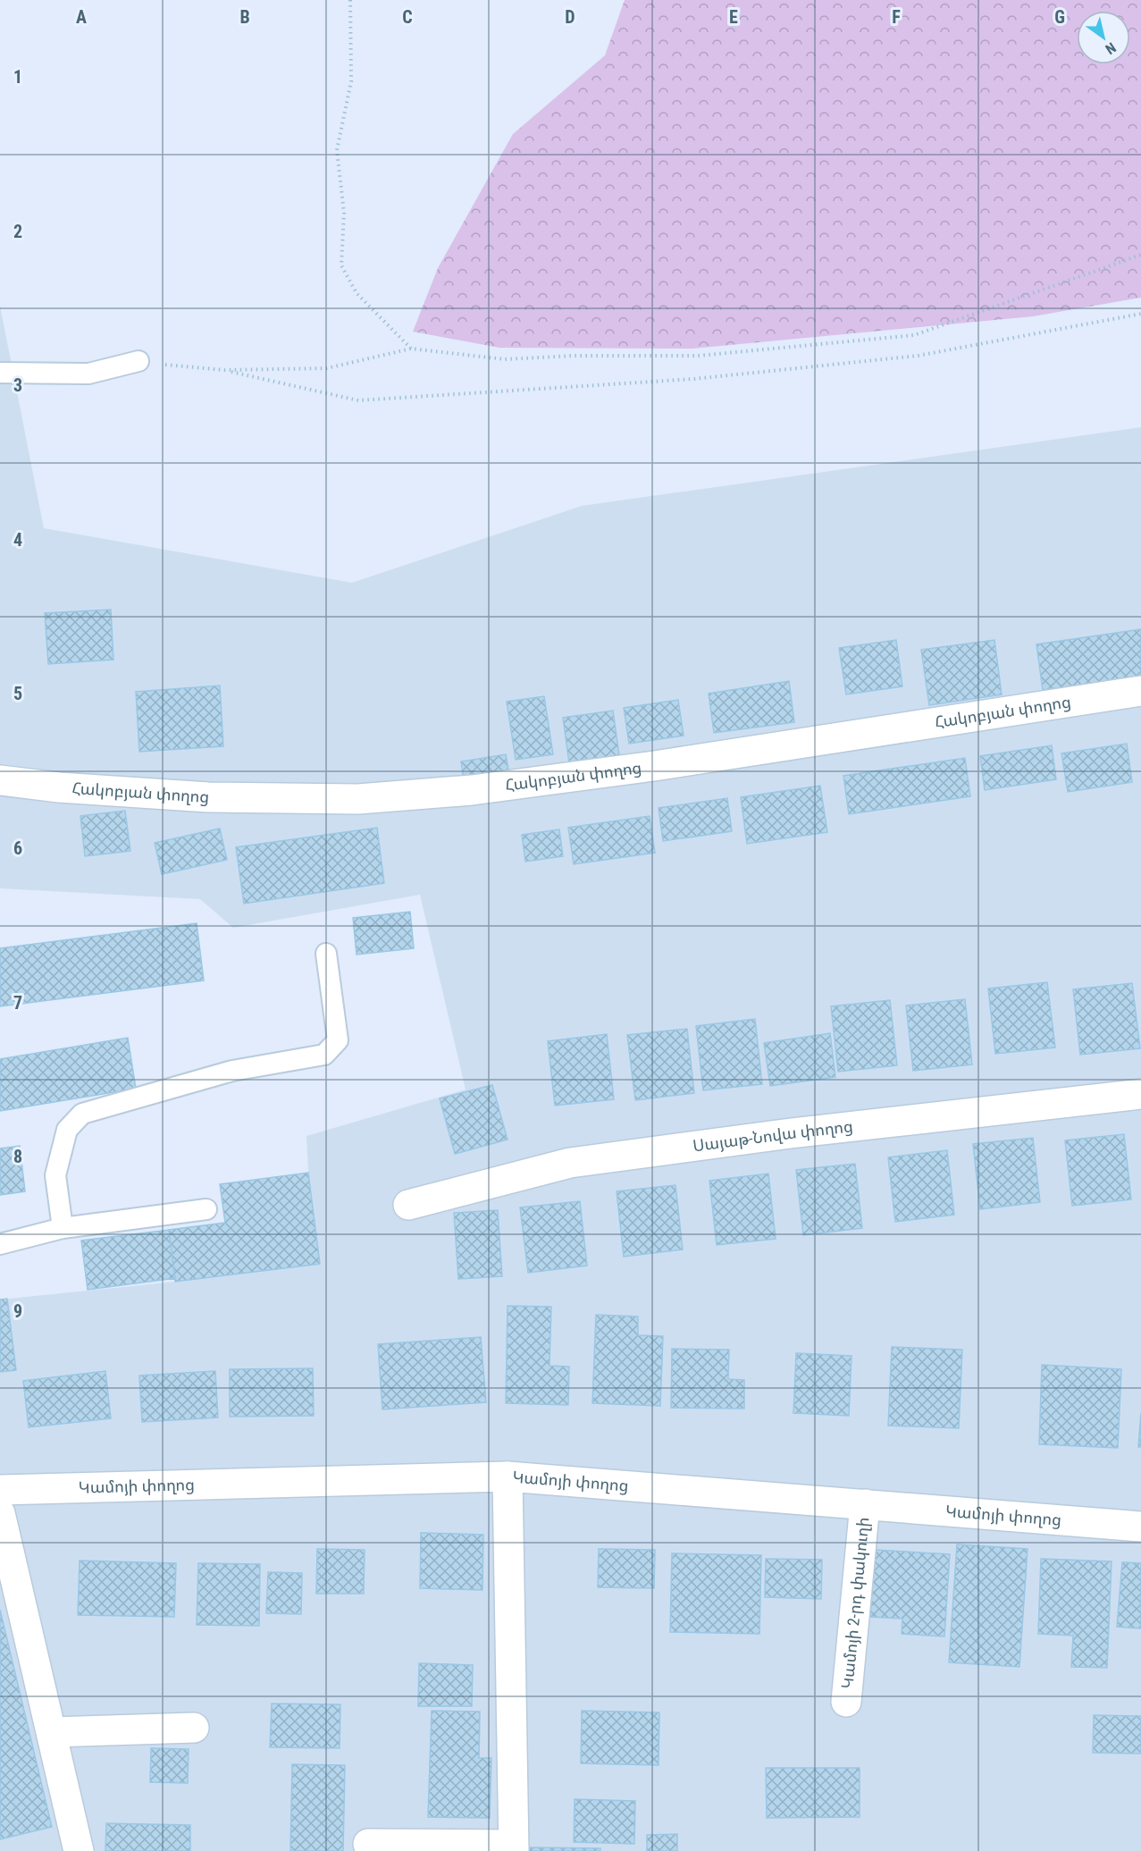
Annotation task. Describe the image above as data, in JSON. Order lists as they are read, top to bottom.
{
  "streets": {
    "street": [
      "Հակոբյան փողոց",
      "Սայաթ-Նովա փողոց",
      "Կամոյի փողոց",
      "Կամոյի 2-րդ փակուղի"
    ]
  },
  "crossings": [
    ["Կամոյի փողոց", "Կամոյի 2-րդ փակուղի"]
  ],
  "north": "bottom right",
  "grid": {
    "columns": [
      "A",
      "B",
      "C",
      "D",
      "E",
      "F",
      "G"
    ],
    "rows": [
      "1",
      "2",
      "3",
      "4",
      "5",
      "6",
      "7",
      "8",
      "9"
    ]
  }
}
